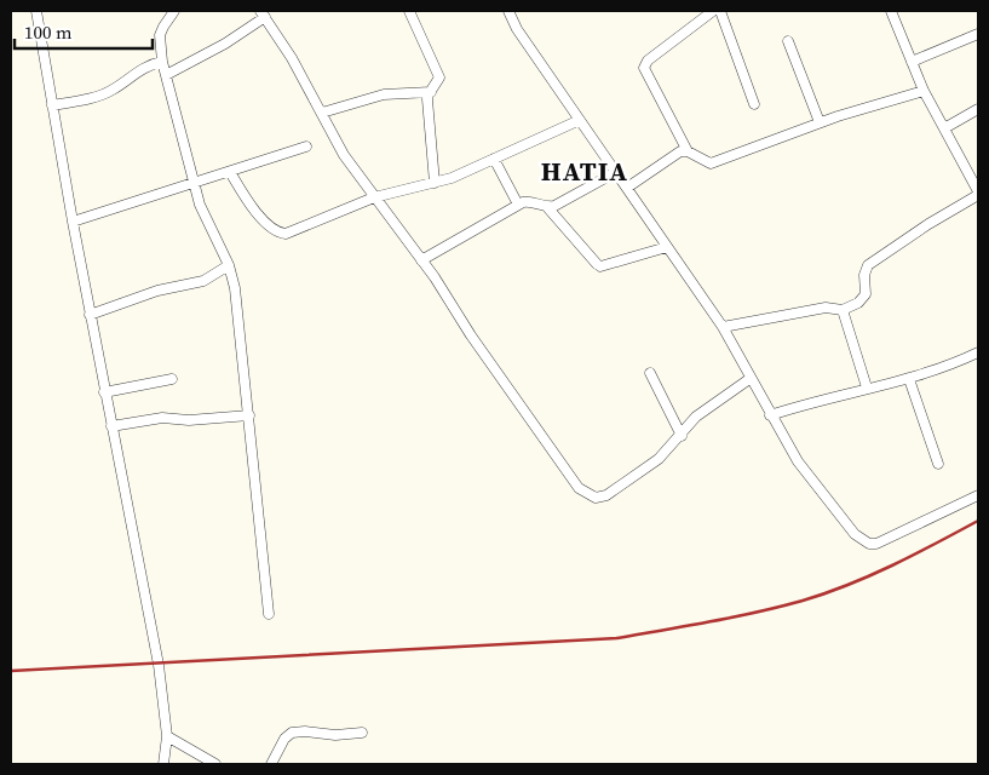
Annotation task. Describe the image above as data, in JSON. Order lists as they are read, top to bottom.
{
  "districts": ["HATIA"],
  "scale_bar": "100 m"
}
